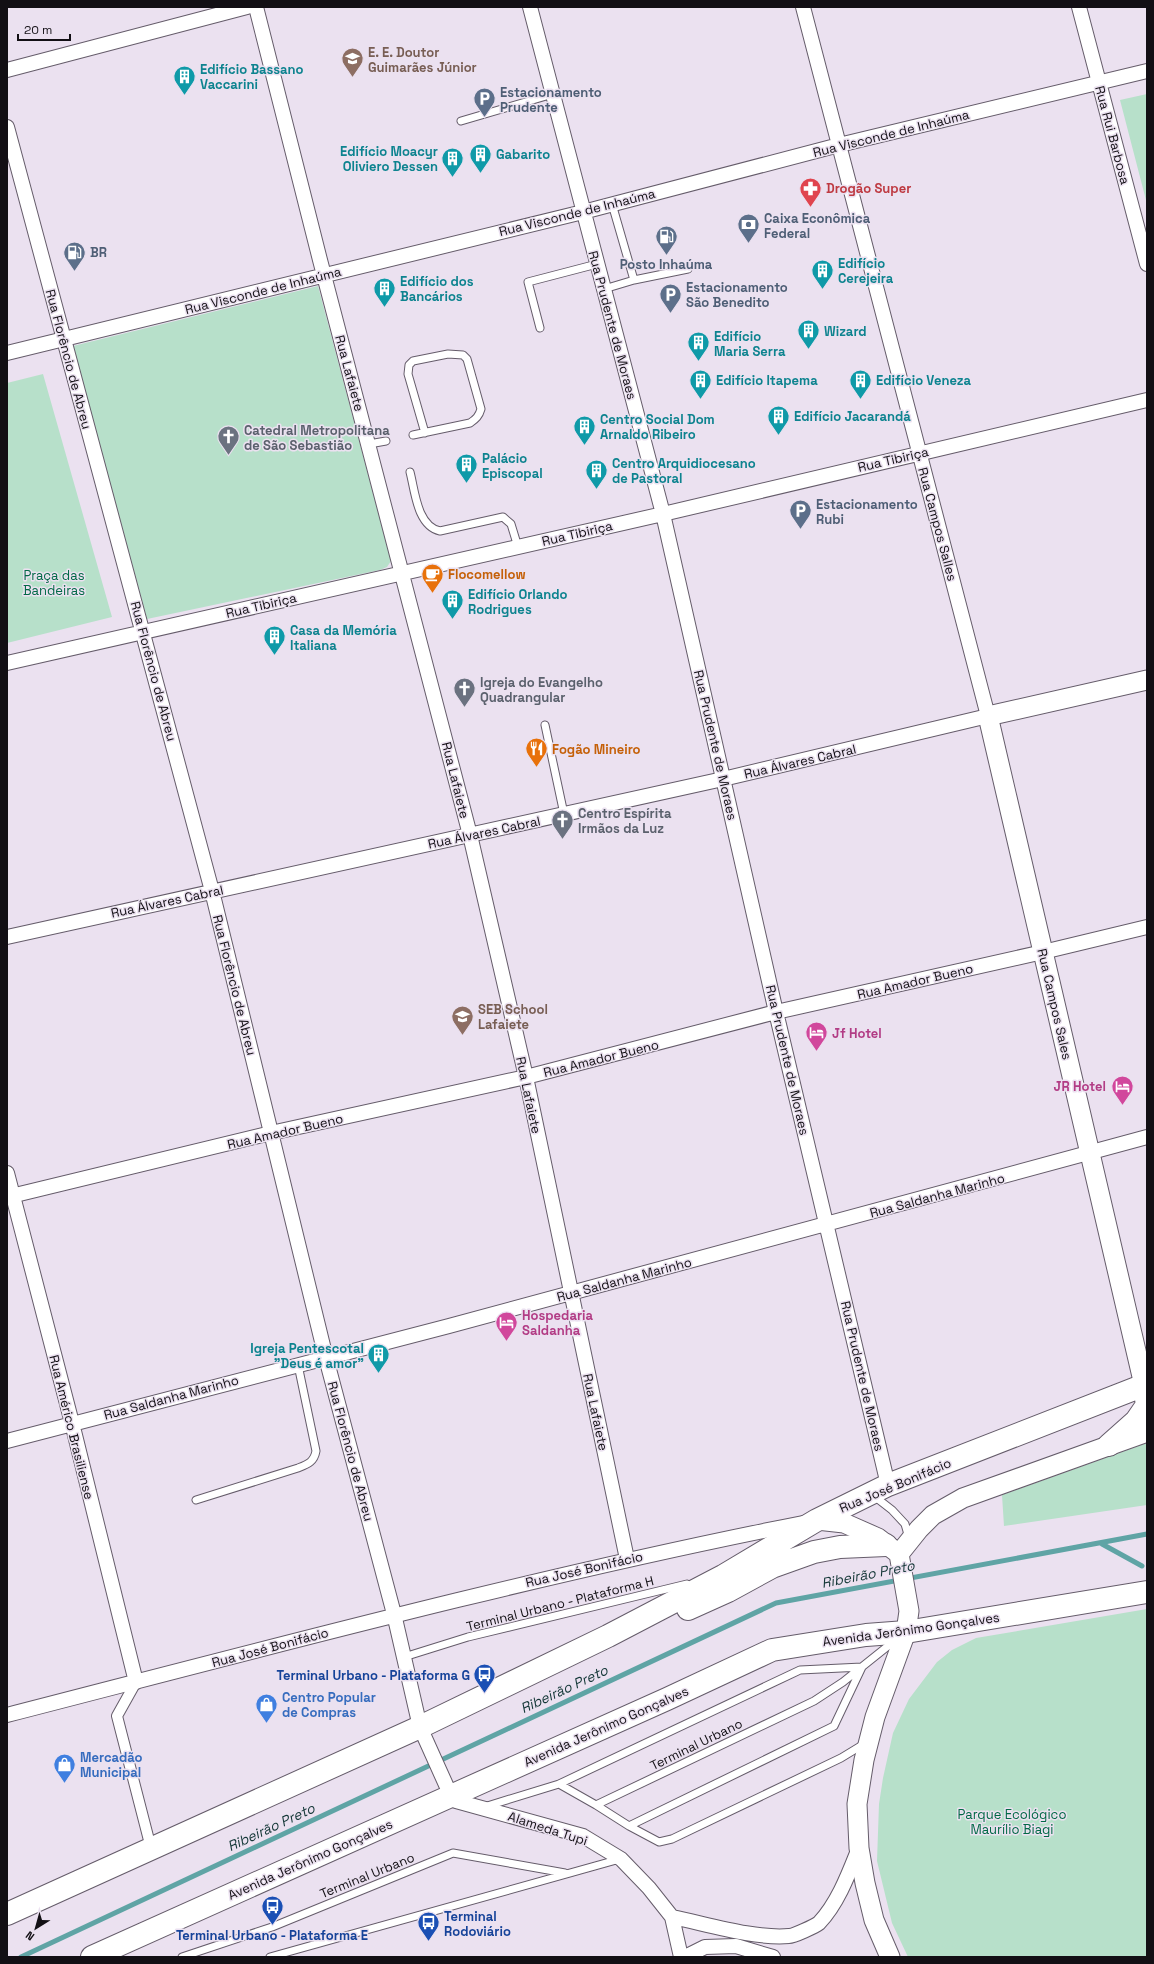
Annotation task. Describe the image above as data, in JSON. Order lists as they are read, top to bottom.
{
  "streets": {
    "main road": [
      "Rua Álvares Cabral",
      "Rua Campos Sales",
      "Rua José Bonifácio",
      "Avenida Jerônimo Gonçalves"
    ],
    "street": [
      "Rua Visconde de Inhaúma",
      "Rua Rui Barbosa",
      "Rua Prudente de Moraes",
      "Rua Florêncio de Abreu",
      "Rua Lafaiete",
      "Rua Tibiriça",
      "Rua Campos Salles",
      "Rua Amador Bueno",
      "Rua Saldanha Marinho",
      "Rua Américo Brasiliense",
      "Alameda Tupi"
    ],
    "lane": ["Terminal Urbano - Plataforma H", "Terminal Urbano"]
  },
  "crossings": [
    ["Rua Visconde de Inhaúma", "Rua Rui Barbosa"],
    ["Rua Visconde de Inhaúma", "Rua Prudente de Moraes"],
    ["Rua Visconde de Inhaúma", "Rua Florêncio de Abreu"],
    ["Rua Visconde de Inhaúma", "Rua Lafaiete"],
    ["Rua Visconde de Inhaúma", "Rua Campos Salles"],
    ["Rua Prudente de Moraes", "Rua Tibiriça"],
    ["Rua Prudente de Moraes", "Rua Álvares Cabral"],
    ["Rua Prudente de Moraes", "Rua Amador Bueno"],
    ["Rua Prudente de Moraes", "Rua Saldanha Marinho"],
    ["Rua Prudente de Moraes", "Rua José Bonifácio"],
    ["Rua Florêncio de Abreu", "Rua Tibiriça"],
    ["Rua Florêncio de Abreu", "Rua Álvares Cabral"],
    ["Rua Florêncio de Abreu", "Rua Amador Bueno"],
    ["Rua Florêncio de Abreu", "Rua Saldanha Marinho"],
    ["Rua Florêncio de Abreu", "Rua José Bonifácio"],
    ["Rua Florêncio de Abreu", "Terminal Urbano - Plataforma H"],
    ["Rua Florêncio de Abreu", "Avenida Jerônimo Gonçalves"],
    ["Rua Florêncio de Abreu", "Alameda Tupi"],
    ["Rua Lafaiete", "Rua Tibiriça"],
    ["Rua Lafaiete", "Rua Álvares Cabral"],
    ["Rua Lafaiete", "Rua Amador Bueno"],
    ["Rua Lafaiete", "Rua Saldanha Marinho"],
    ["Rua Lafaiete", "Rua José Bonifácio"],
    ["Rua Tibiriça", "Rua Campos Salles"],
    ["Rua Campos Salles", "Rua Álvares Cabral"],
    ["Rua Campos Salles", "Rua Campos Sales"],
    ["Rua Álvares Cabral", "Rua Campos Sales"],
    ["Rua Amador Bueno", "Rua Campos Sales"],
    ["Rua Amador Bueno", "Rua Américo Brasiliense"],
    ["Rua Campos Sales", "Rua Saldanha Marinho"],
    ["Rua Campos Sales", "Rua José Bonifácio"],
    ["Rua Saldanha Marinho", "Rua Américo Brasiliense"],
    ["Rua Américo Brasiliense", "Rua José Bonifácio"],
    ["Avenida Jerônimo Gonçalves", "Terminal Urbano"],
    ["Avenida Jerônimo Gonçalves", "Alameda Tupi"]
  ],
  "water": ["Ribeirão Preto"],
  "parks": ["Praça das Bandeiras", "Parque Ecológico Maurílio Biagi"],
  "places": {
    "school or university": ["E. E. Doutor Guimarães Júnior", "SEB School Lafaiete"],
    "building": [
      "Edifício Bassano Vaccarini",
      "Gabarito",
      "Edifício Moacyr Oliviero Dessen",
      "Edifício Cerejeira",
      "Edifício dos Bancários",
      "Wizard",
      "Edifício Maria Serra",
      "Edifício Itapema",
      "Edifício Veneza",
      "Edifício Jacarandá",
      "Centro Social Dom Arnaldo Ribeiro",
      "Palácio Episcopal",
      "Centro Arquidiocesano de Pastoral",
      "Edifício Orlando Rodrigues",
      "Casa da Memória Italiana",
      "Igreja Pentescotal \"Deus é amor\""
    ],
    "parking": ["Estacionamento Prudente", "Estacionamento São Benedito", "Estacionamento Rubi"],
    "pharmacy": ["Drogão Super"],
    "bank": ["Caixa Econômica Federal"],
    "fuel station": ["Posto Inhaúma", "BR"],
    "church": ["Catedral Metropolitana de São Sebastião", "Igreja do Evangelho Quadrangular", "Centro Espírita Irmãos da Luz"],
    "cafe": ["Flocomellow"],
    "restaurant": ["Fogão Mineiro"],
    "hotel": ["Jf Hotel", "JR Hotel", "Hospedaria Saldanha"],
    "bus stop": ["Terminal Urbano - Plataforma G", "Terminal Urbano - Plataforma E", "Terminal Rodoviário"],
    "shop": ["Centro Popular de Compras", "Mercadão Municipal"]
  },
  "scale_bar": "20 m",
  "north": "bottom left"
}
